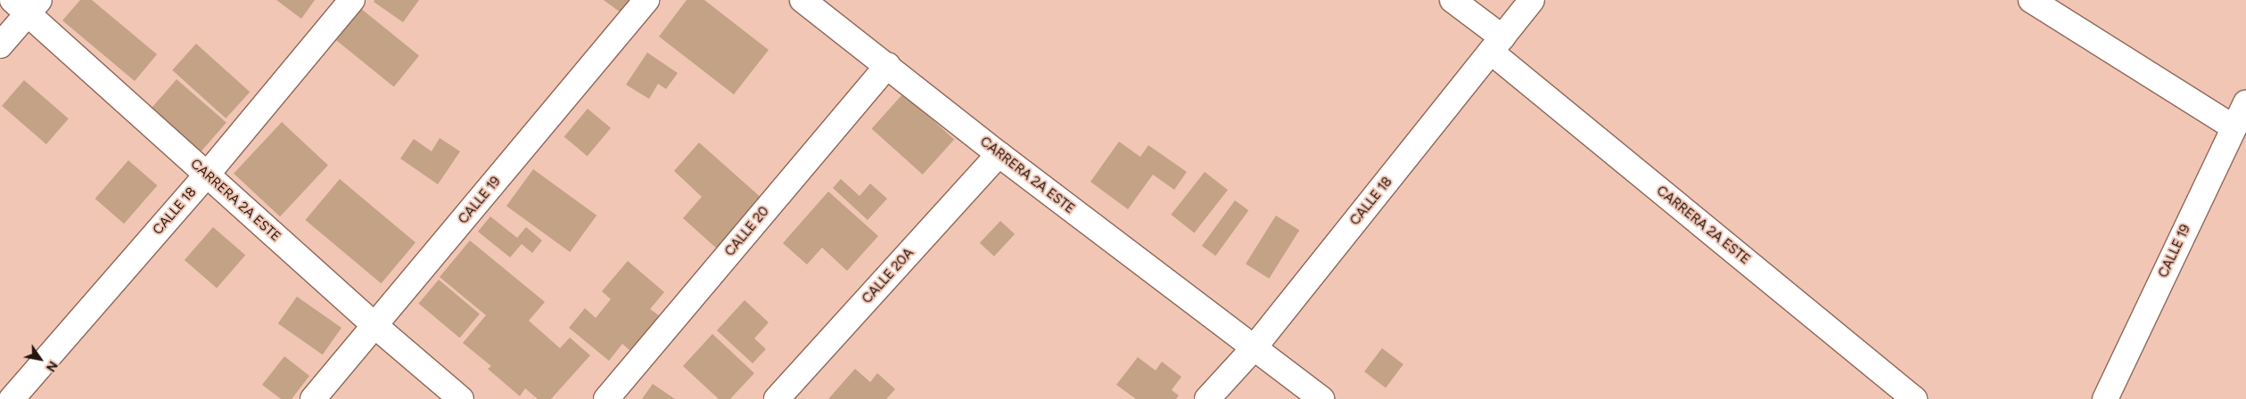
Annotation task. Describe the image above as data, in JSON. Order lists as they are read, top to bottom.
{
  "streets": {
    "street": [
      "CARRERA 2A ESTE",
      "CALLE 19",
      "CALLE 18",
      "CALLE 20",
      "CALLE 20A"
    ]
  },
  "crossings": [
    ["CARRERA 2A ESTE", "CALLE 19"],
    ["CARRERA 2A ESTE", "CALLE 18"],
    ["CARRERA 2A ESTE", "CALLE 20"],
    ["CARRERA 2A ESTE", "CALLE 20A"]
  ],
  "north": "bottom right"
}
